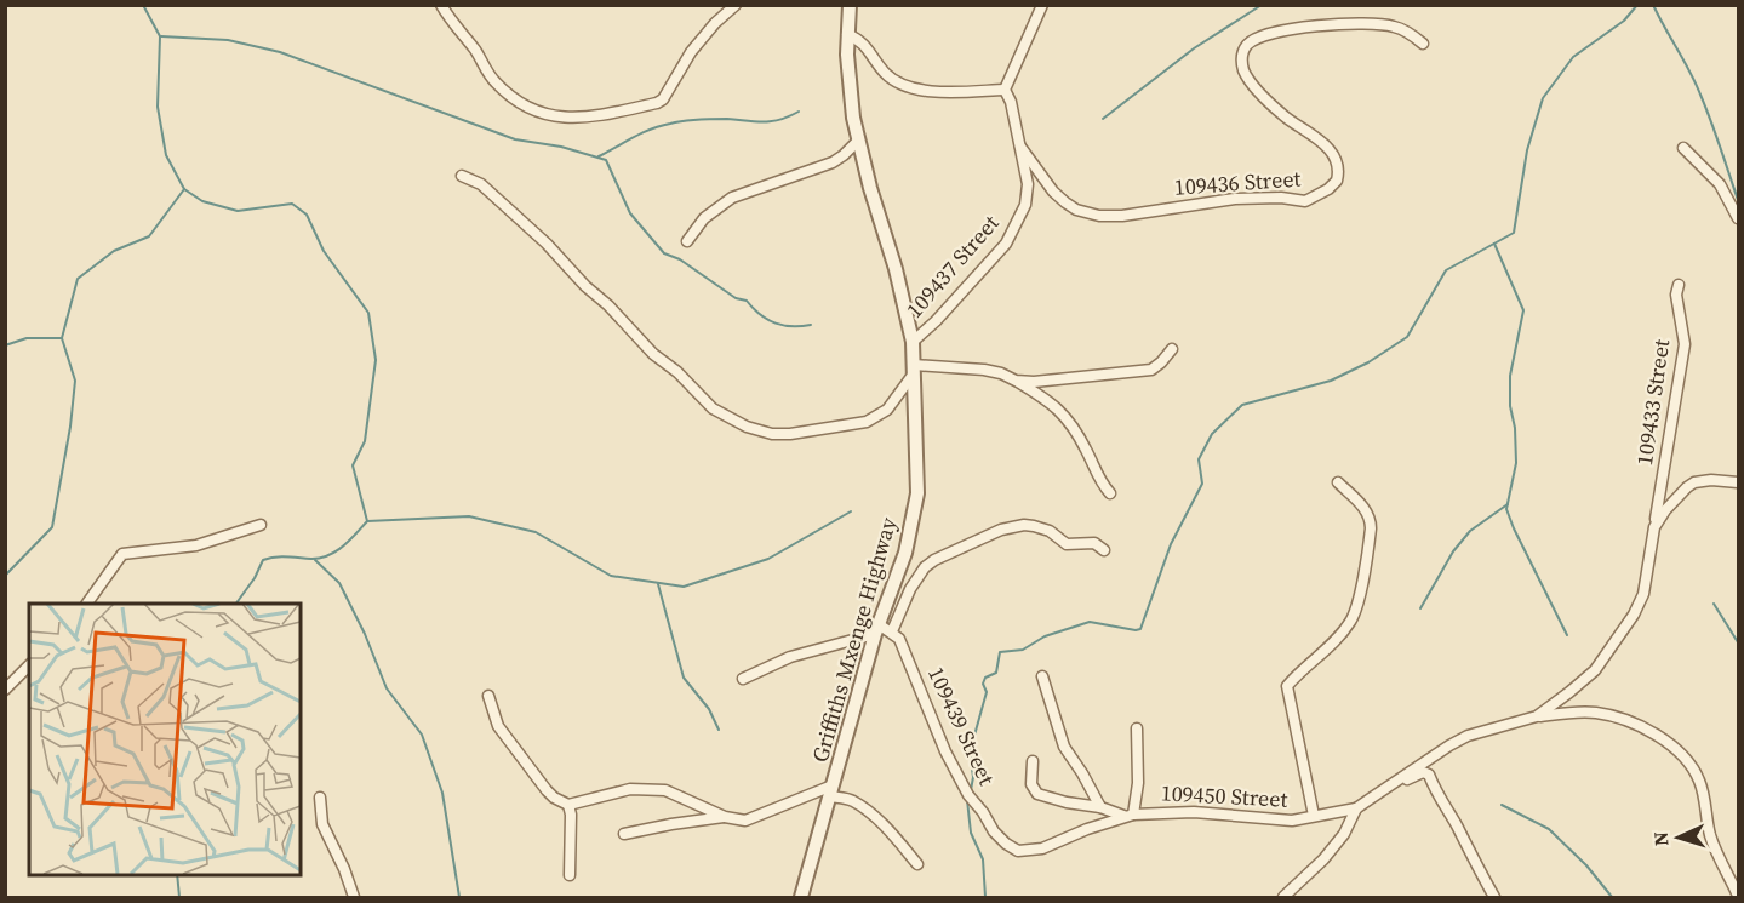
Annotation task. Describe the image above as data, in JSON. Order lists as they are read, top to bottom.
{
  "streets": {
    "street": [
      "109436 Street",
      "109437 Street",
      "109433 Street",
      "Griffiths Mxenge Highway",
      "109439 Street",
      "109450 Street"
    ]
  },
  "crossings": [
    ["109436 Street", "109437 Street"],
    ["109437 Street", "Griffiths Mxenge Highway"],
    ["109439 Street", "109450 Street"]
  ],
  "north": "left"
}
